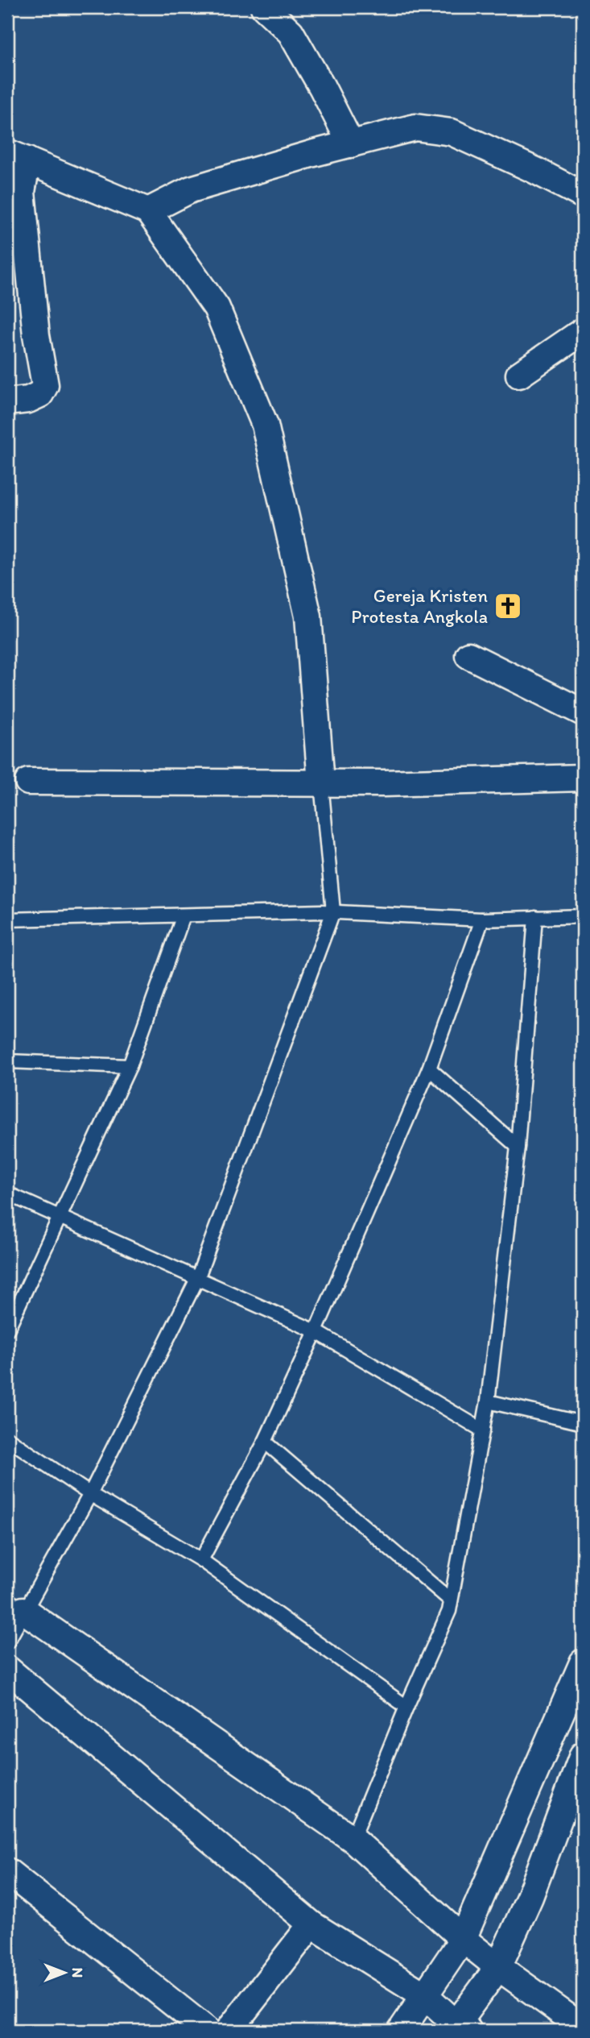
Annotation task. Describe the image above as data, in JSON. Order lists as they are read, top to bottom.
{
  "places": {
    "church": ["Gereja Kristen Protesta Angkola"]
  },
  "north": "right"
}
